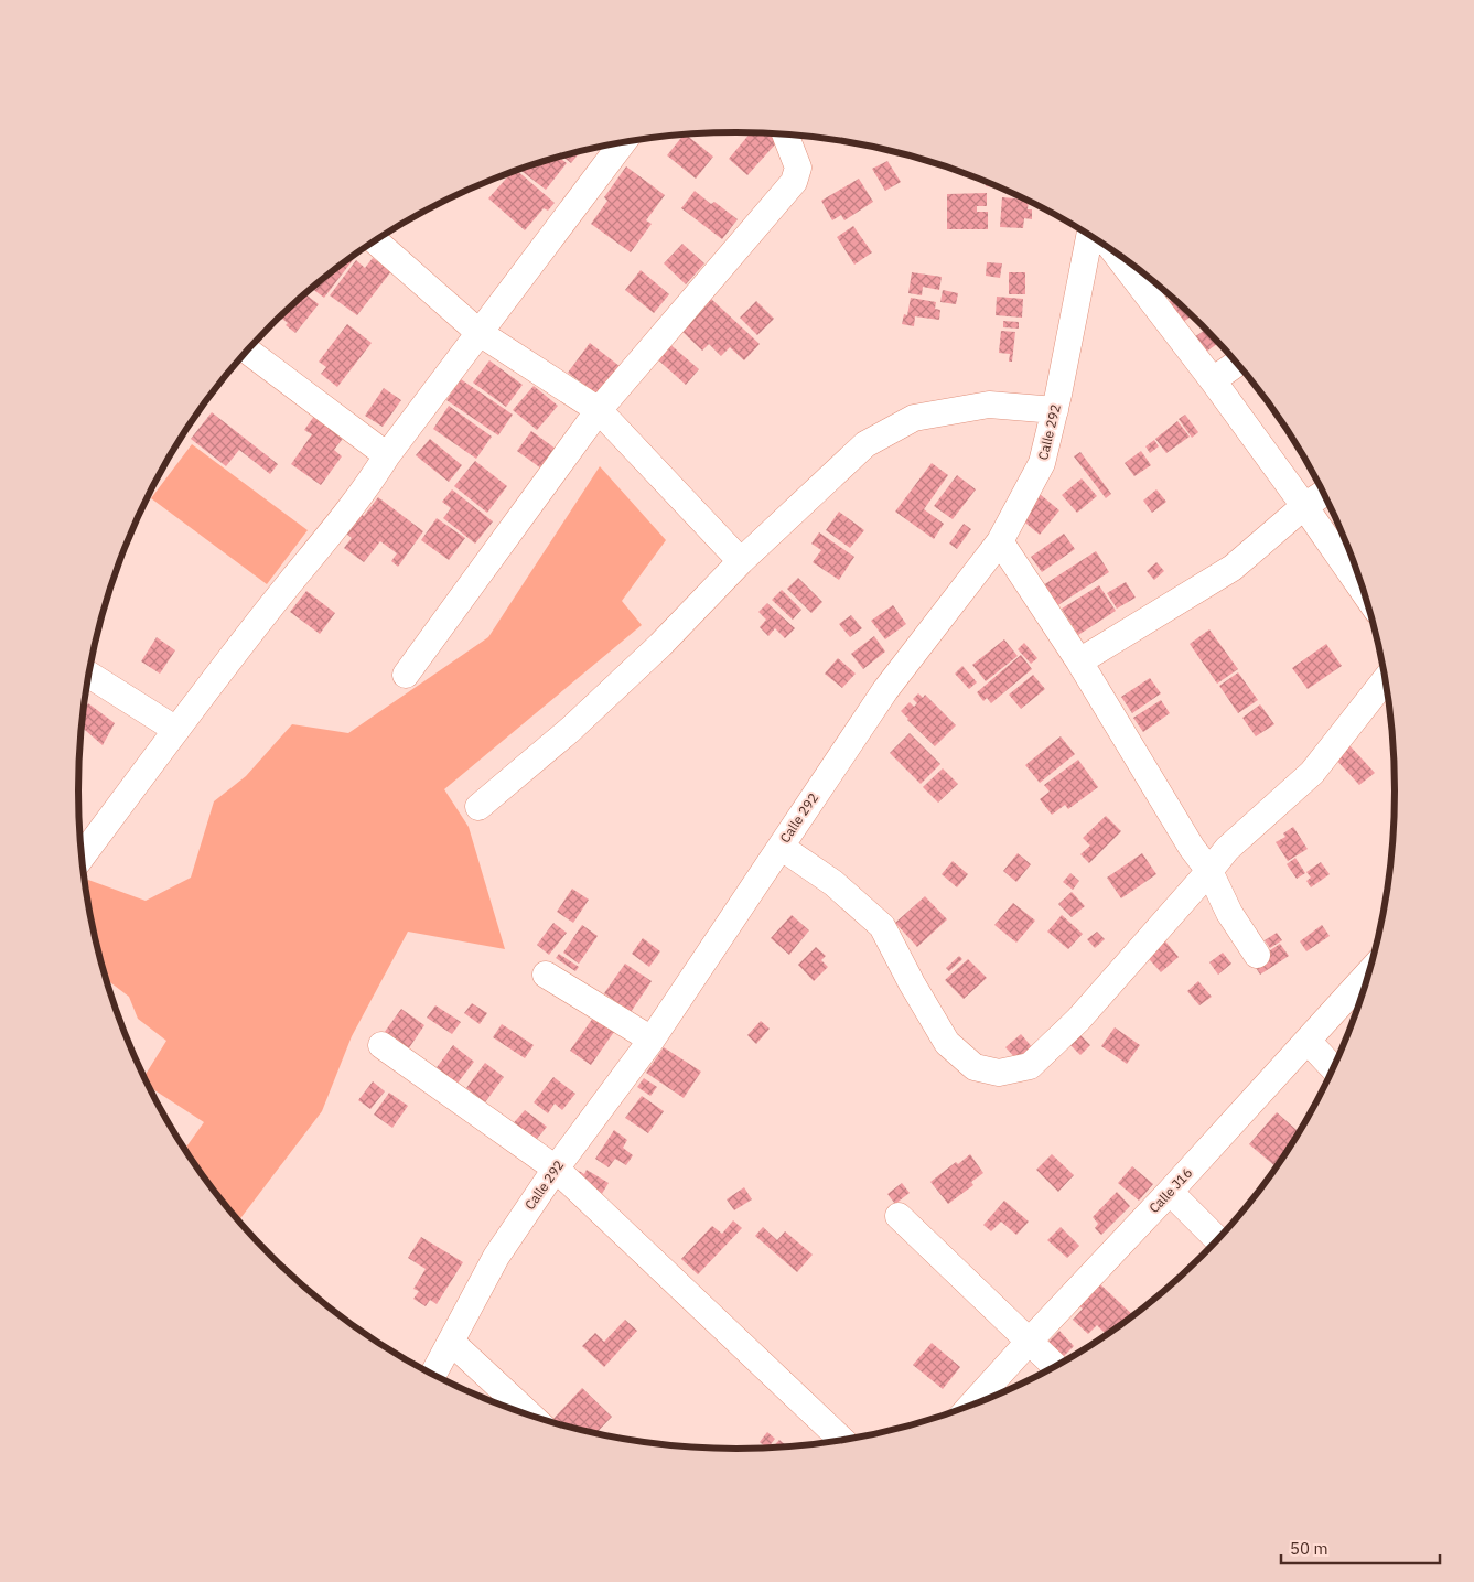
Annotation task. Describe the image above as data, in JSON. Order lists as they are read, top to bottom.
{
  "streets": {
    "street": ["Calle 292", "Calle J16"]
  },
  "scale_bar": "50 m"
}
